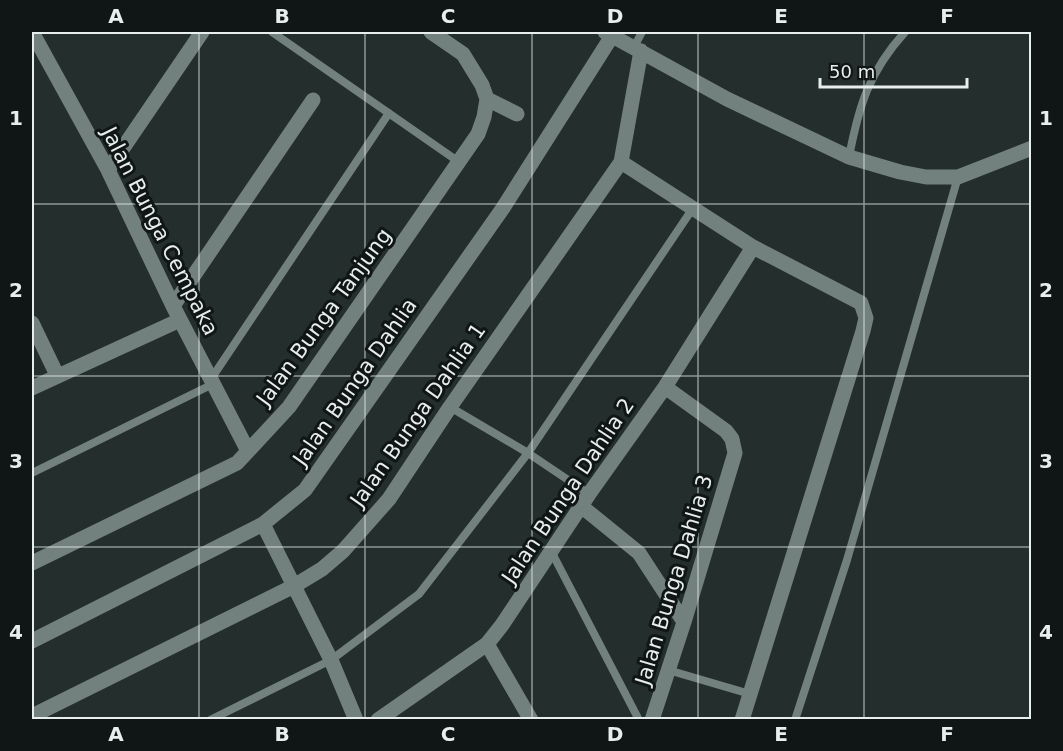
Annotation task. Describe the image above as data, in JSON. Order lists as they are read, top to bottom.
{
  "streets": {
    "street": [
      "Jalan Bunga Cempaka",
      "Jalan Bunga Tanjung",
      "Jalan Bunga Dahlia",
      "Jalan Bunga Dahlia 1",
      "Jalan Bunga Dahlia 2",
      "Jalan Bunga Dahlia 3"
    ]
  },
  "crossings": [
    ["Jalan Bunga Cempaka", "Jalan Bunga Tanjung"],
    ["Jalan Bunga Dahlia 2", "Jalan Bunga Dahlia 3"]
  ],
  "scale_bar": "50 m",
  "grid": {
    "columns": [
      "A",
      "B",
      "C",
      "D",
      "E",
      "F"
    ],
    "rows": [
      "1",
      "2",
      "3",
      "4"
    ]
  }
}
